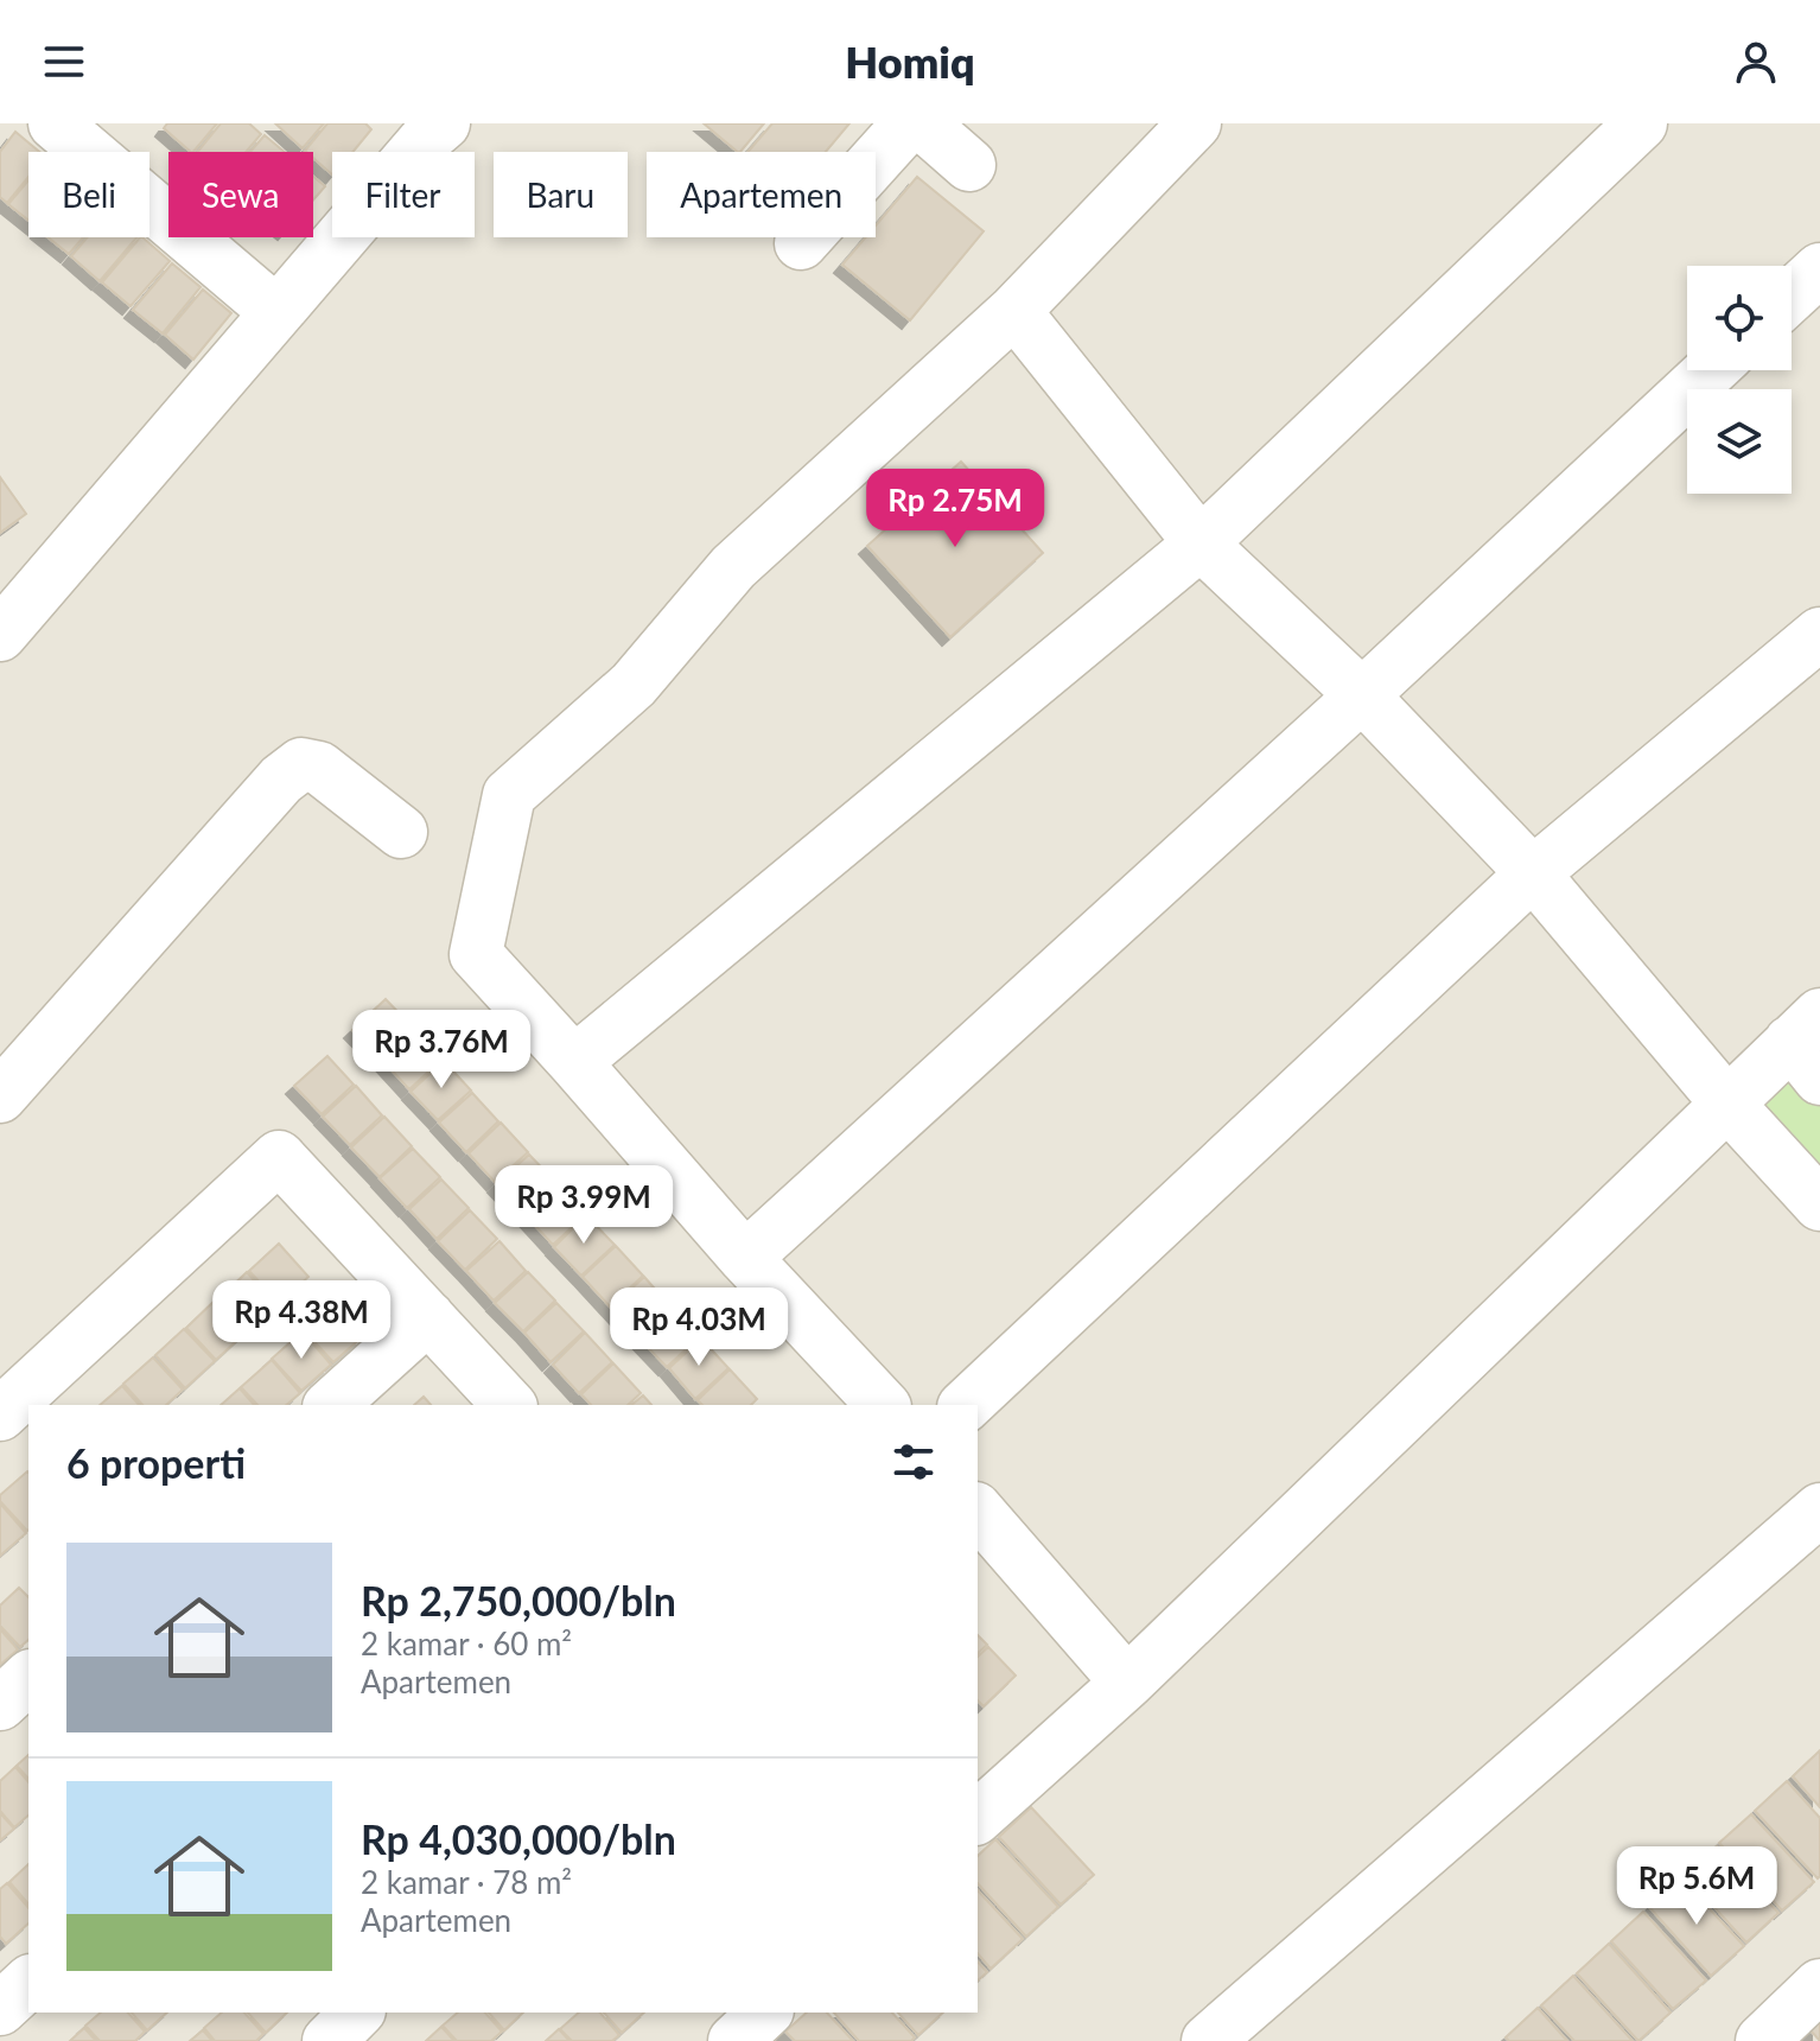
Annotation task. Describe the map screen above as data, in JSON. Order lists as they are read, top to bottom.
{
  "page": {
    "header": "Homiq",
    "chip": [
      "Beli",
      "Sewa",
      "Filter",
      "Baru",
      "Apartemen"
    ],
    "price": [
      "Rp 2.75M",
      "Rp 3.76M",
      "Rp 3.99M",
      "Rp 4.38M",
      "Rp 4.03M",
      "Rp 5.6M"
    ],
    "heading": "6 properti",
    "list": [
      {
        "name": "Rp 2,750,000/bln",
        "note": "2 kamar · 60 m² · Apartemen"
      },
      {
        "name": "Rp 4,030,000/bln",
        "note": "2 kamar · 78 m² · Apartemen"
      }
    ]
  }
}
